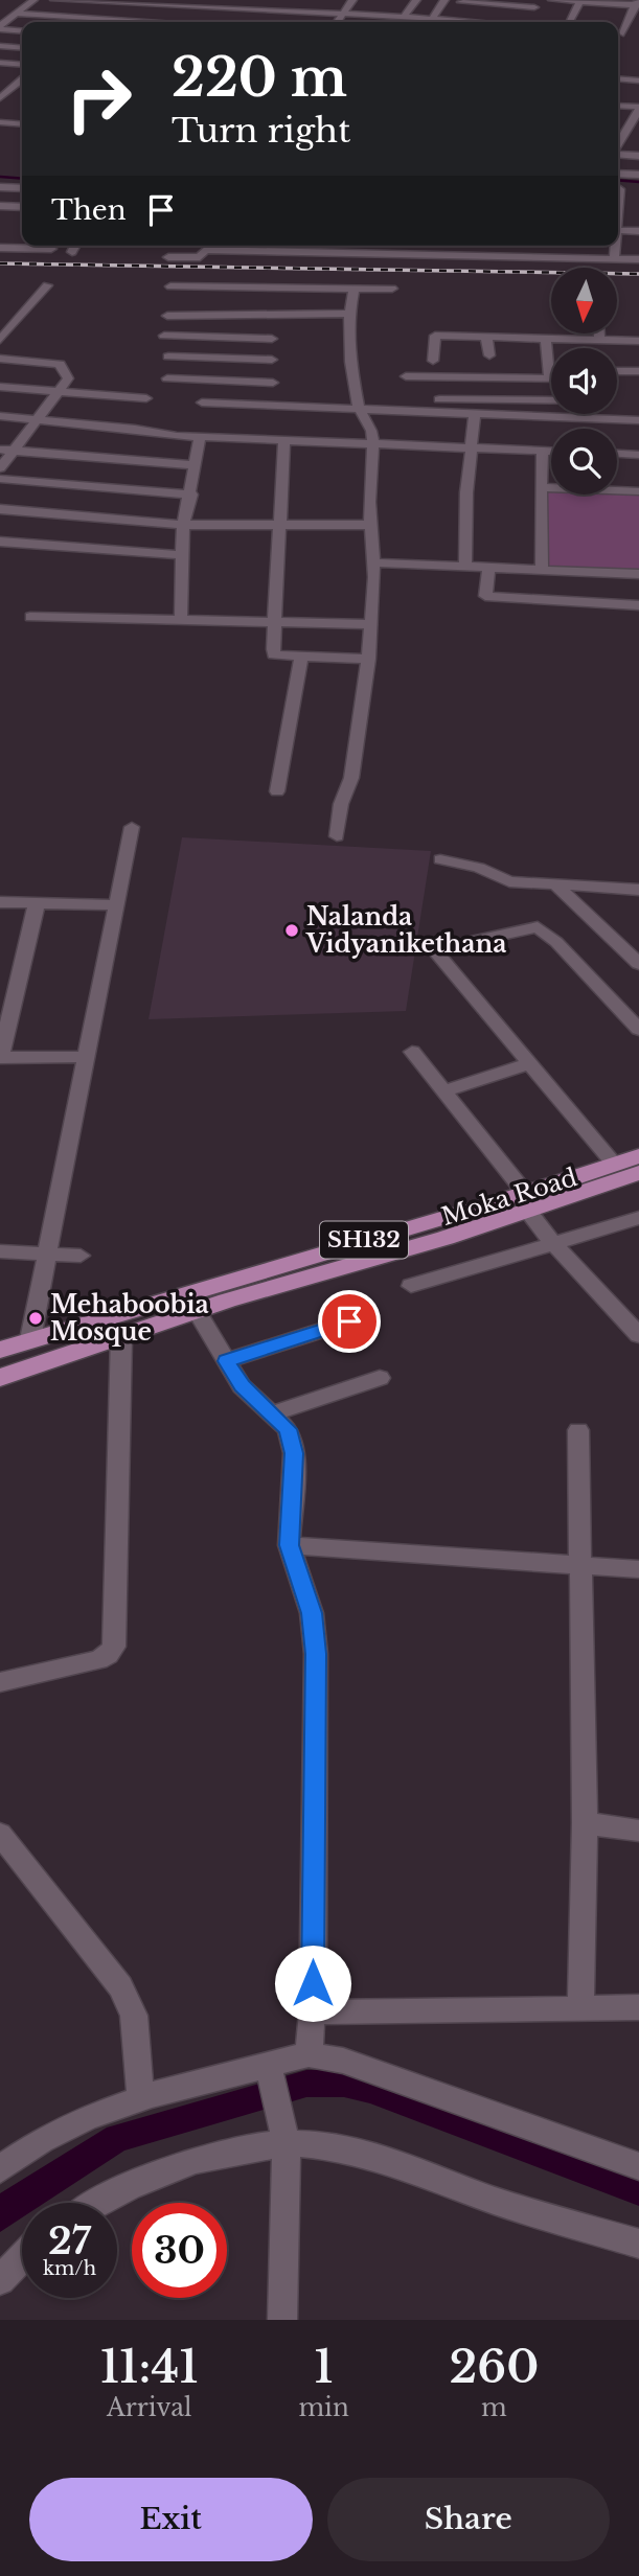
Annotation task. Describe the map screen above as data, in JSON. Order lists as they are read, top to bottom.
{
  "streets": {
    "main road": ["Moka Road", "SH132"]
  },
  "crossings": [
    ["Moka Road", "SH132"]
  ],
  "places": ["Nalanda Vidyanikethana", "Mehaboobia Mosque"],
  "north": "bottom",
  "page": {
    "turn": ["220 m", "Turn right"],
    "then": "Then",
    "speed": "27 km/h",
    "limit": "30",
    "eta": [
      "11:41",
      "Arrival",
      "1",
      "min",
      "260",
      "m"
    ],
    "buttons": ["Exit", "Share"]
  }
}
